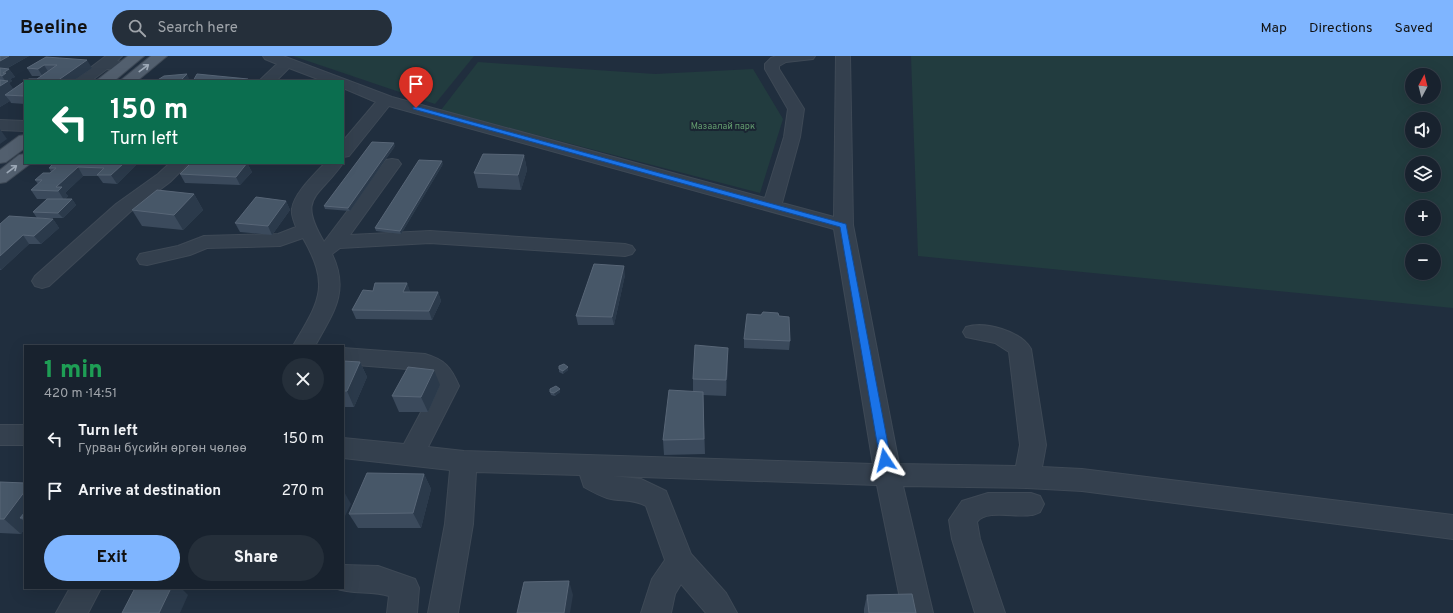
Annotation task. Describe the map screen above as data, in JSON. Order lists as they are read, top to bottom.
{
  "parks": ["Мазаалай парк"],
  "north": "top",
  "page": {
    "header": "Beeline",
    "search": "Search here",
    "nav": ["Map", "Directions", "Saved"],
    "map_buttons": ["+", "−"],
    "turn": ["150 m", "Turn left"],
    "heading": ["1 min", "420 m · 14:51"],
    "list": [
      {
        "name": "Turn left",
        "note": "Гурван бүсийн өргөн чөлөө",
        "value": "150 m"
      },
      {
        "name": "Arrive at destination",
        "value": "270 m"
      }
    ],
    "buttons": ["Exit", "Share"]
  }
}
